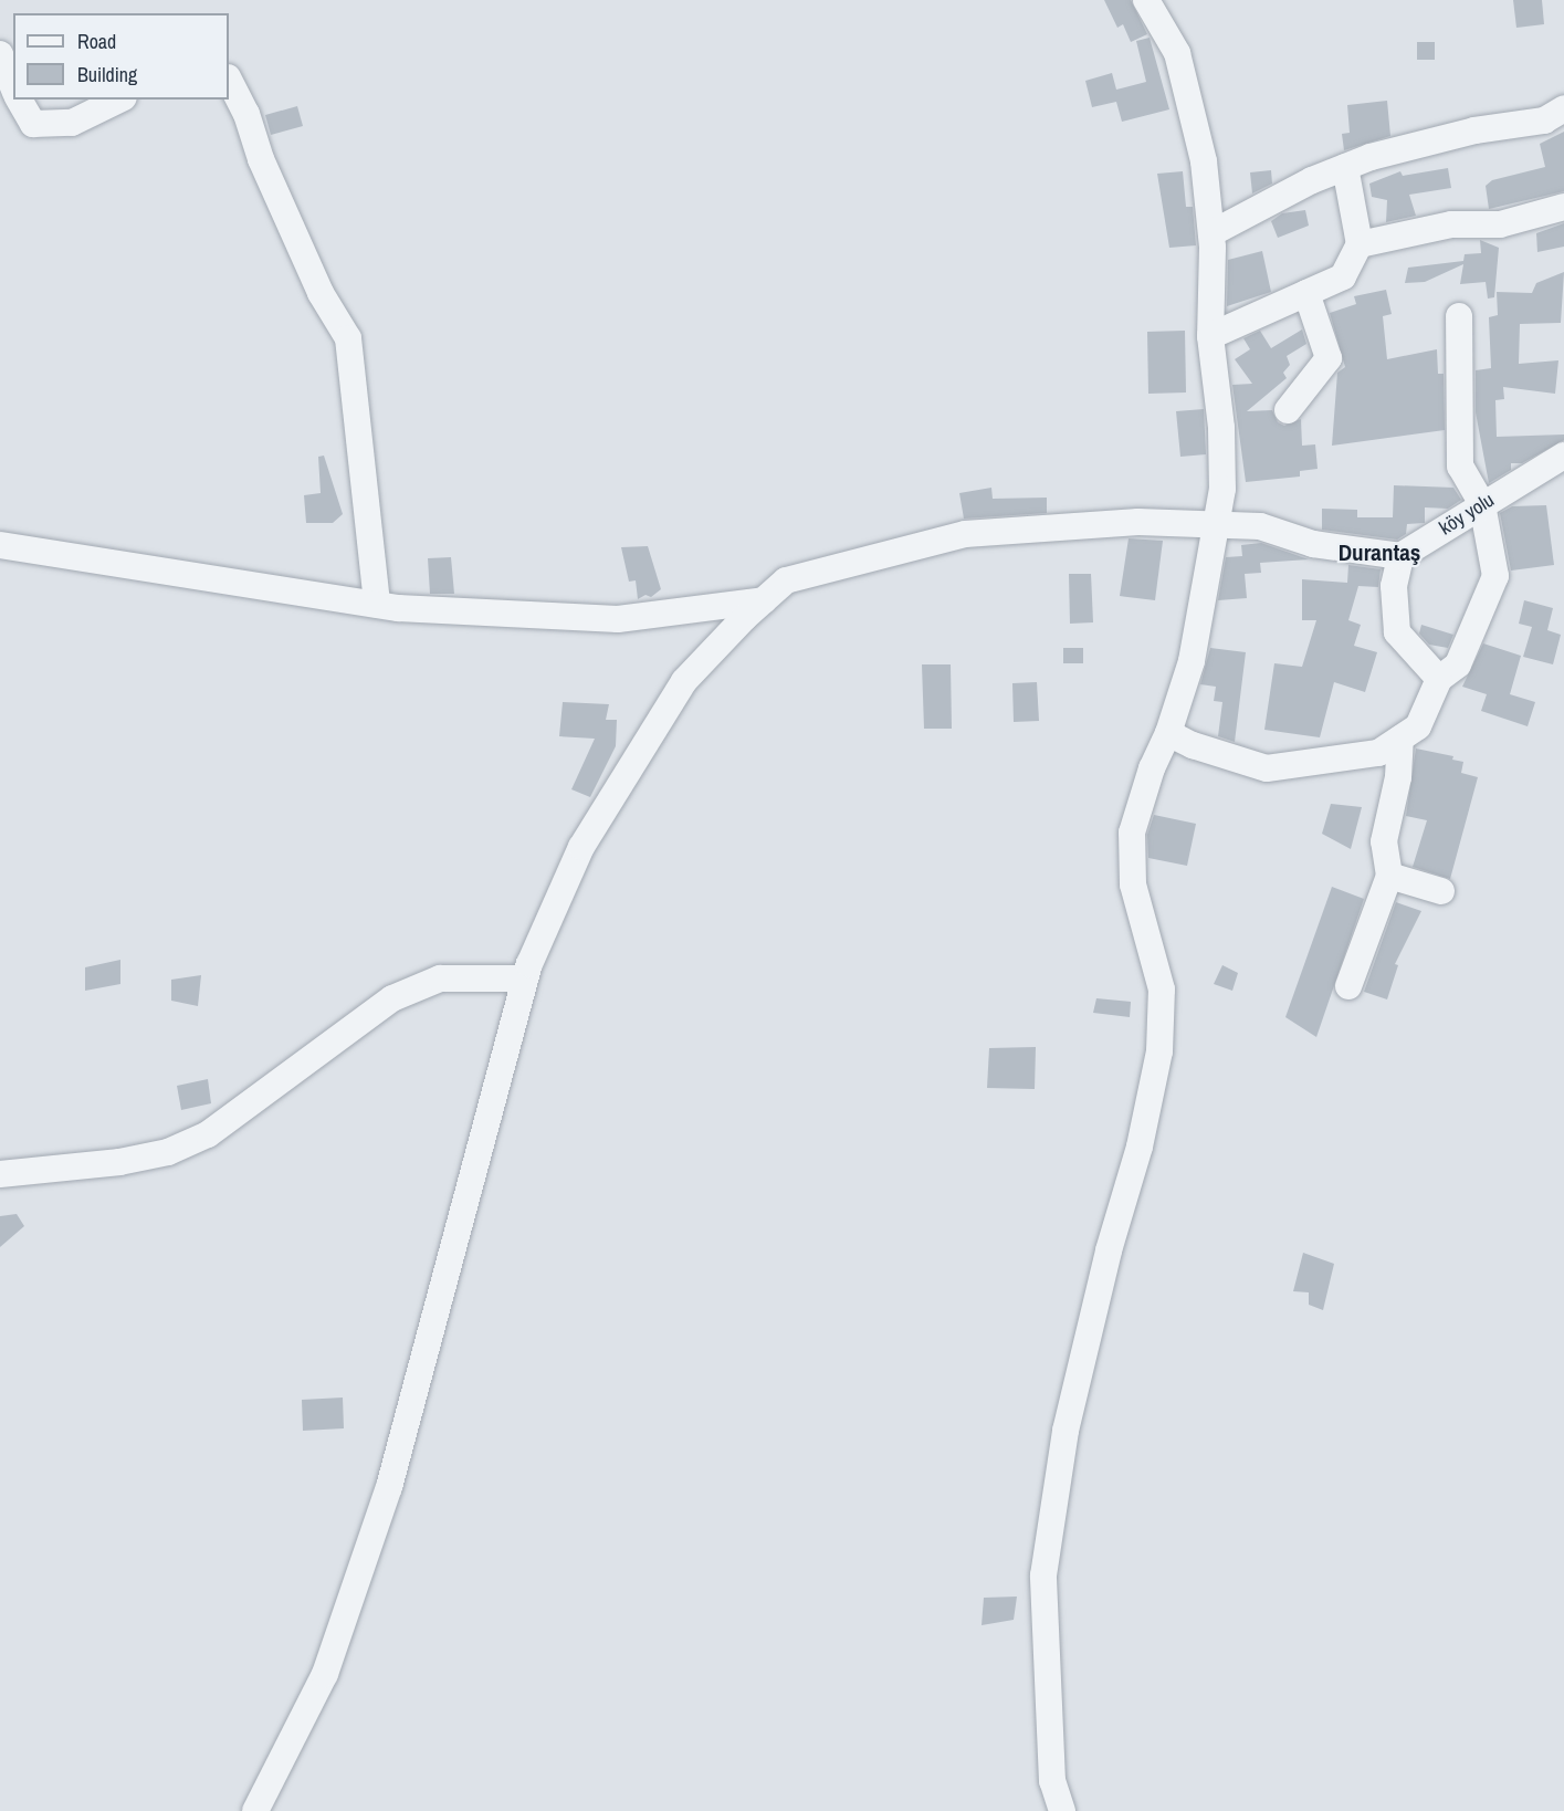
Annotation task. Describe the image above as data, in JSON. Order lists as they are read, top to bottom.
{
  "streets": {
    "street": ["köy yolu"]
  },
  "districts": ["Durantaş"],
  "legend": ["Road", "Building"]
}
